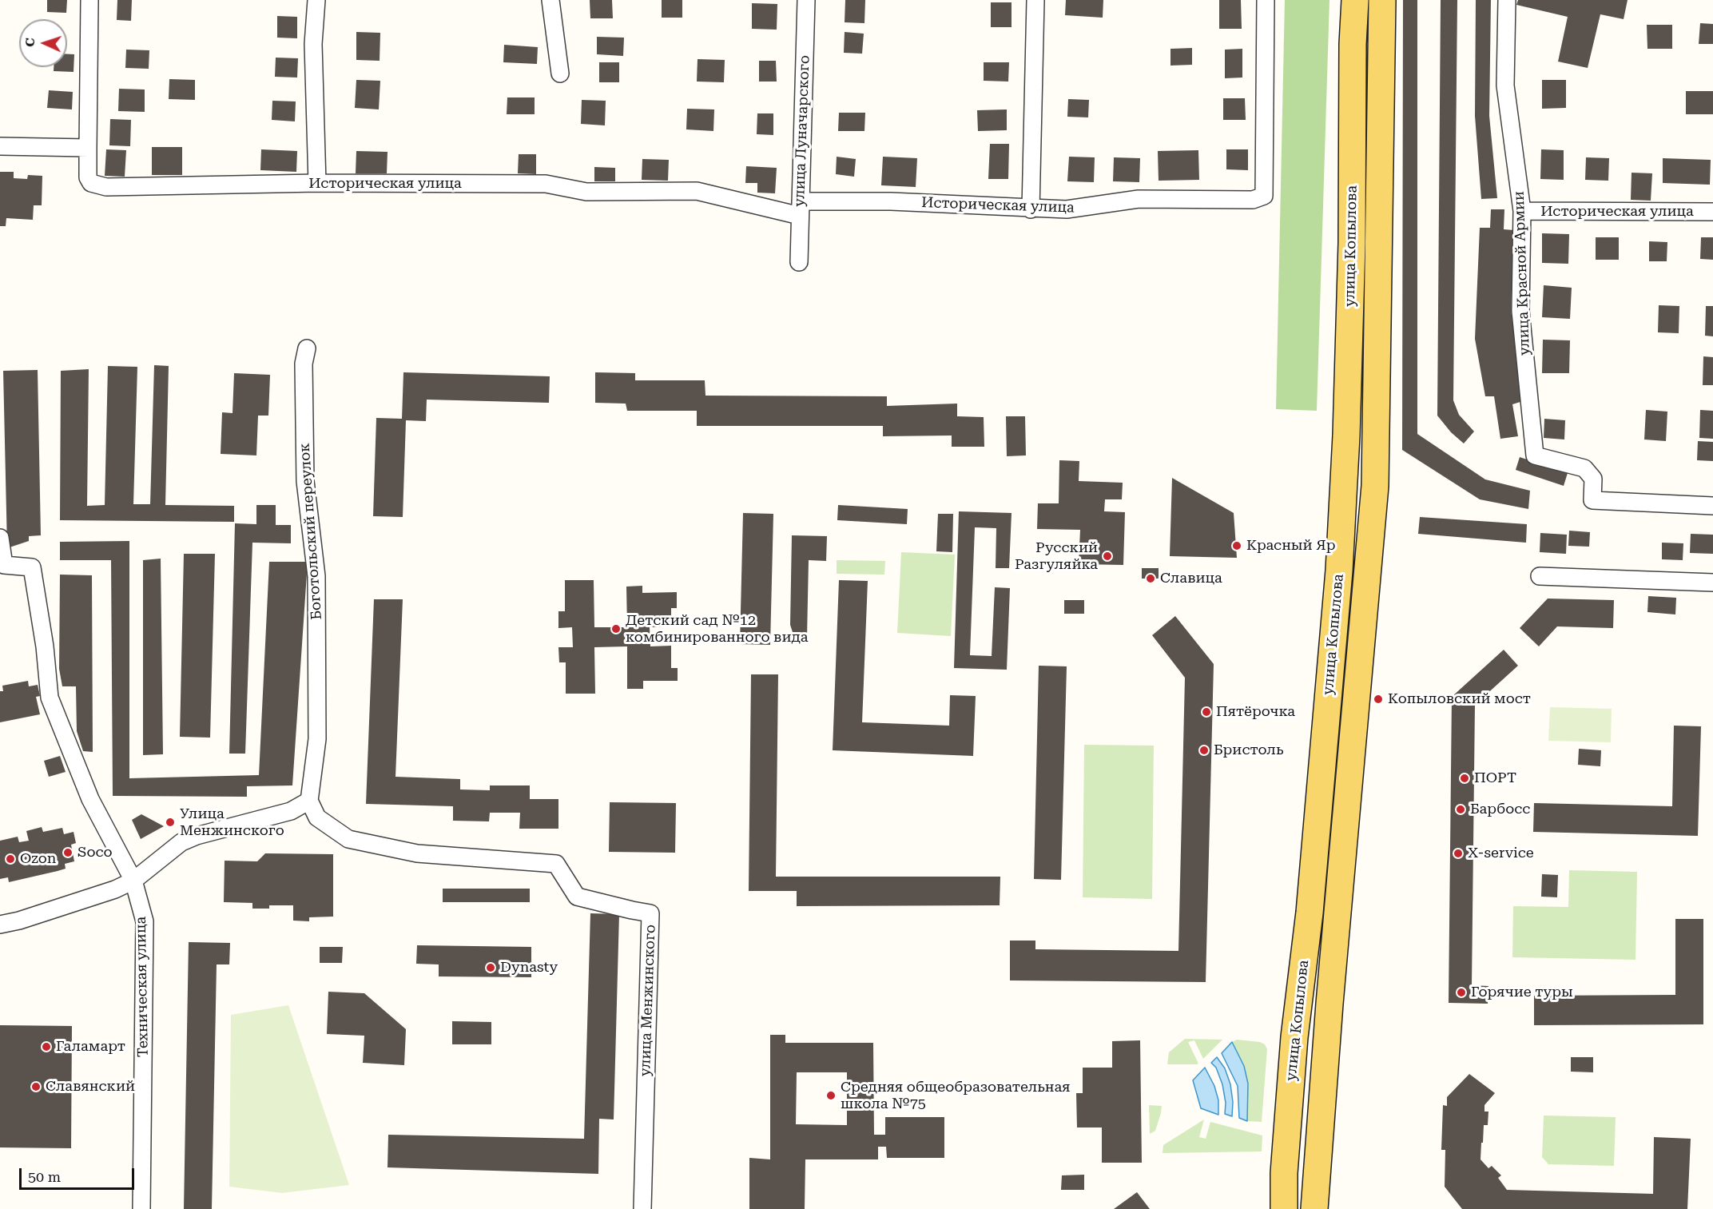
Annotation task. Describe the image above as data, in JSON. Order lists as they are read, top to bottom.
{
  "streets": {
    "main road": ["улица Копылова"],
    "street": [
      "улица Луначарского",
      "Историческая улица",
      "улица Красной Армии",
      "Боготольский переулок",
      "Техническая улица",
      "улица Менжинского"
    ]
  },
  "crossings": [
    ["улица Луначарского", "Историческая улица"],
    ["Историческая улица", "улица Красной Армии"],
    ["Боготольский переулок", "улица Менжинского"]
  ],
  "places": [
    "Красный Яр",
    "Русский Разгуляйка",
    "Славица",
    "Детский сад №12 комбинированного вида",
    "Копыловский мост",
    "Пятёрочка",
    "Бристоль",
    "ПОРТ",
    "Барбосс",
    "Улица Менжинского",
    "Soco",
    "X-service",
    "Ozon",
    "Dynasty",
    "Горячие туры",
    "Галамарт",
    "Славянский",
    "Средняя общеобразовательная школа №75"
  ],
  "scale_bar": "50 m",
  "north": "left"
}
